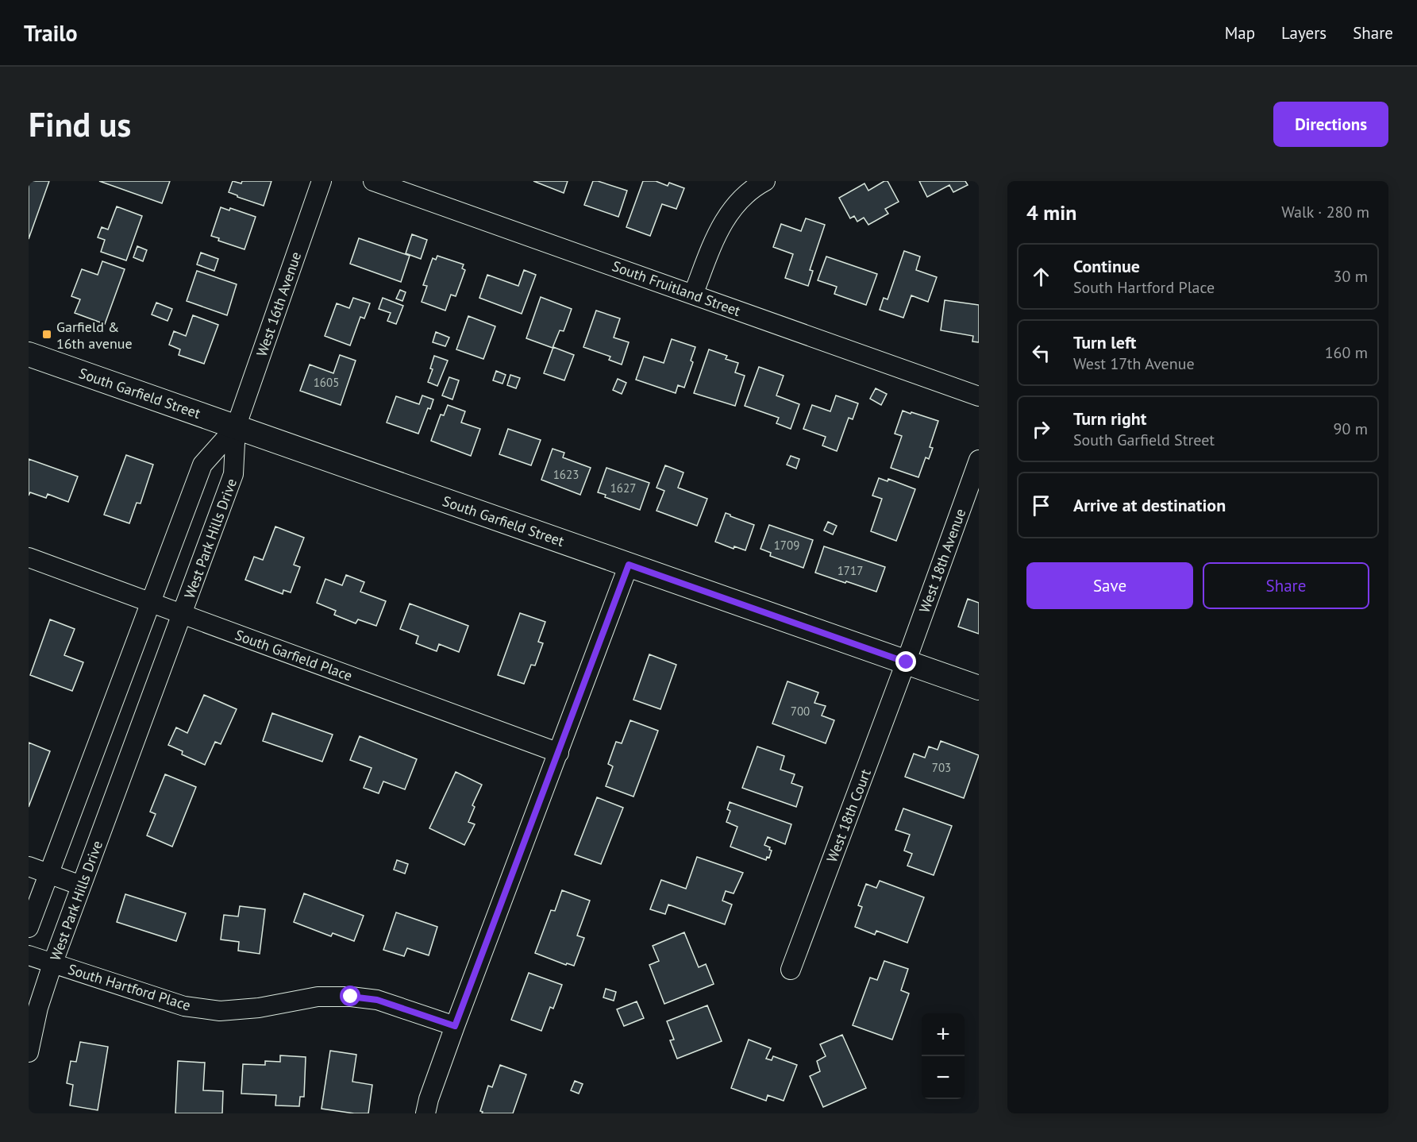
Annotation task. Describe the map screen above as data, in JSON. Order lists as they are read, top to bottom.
{
  "streets": {
    "street": [
      "South Fruitland Street",
      "West 16th Avenue",
      "South Garfield Street",
      "West Park Hills Drive",
      "West 18th Avenue",
      "South Garfield Place",
      "West 18th Court",
      "South Hartford Place"
    ]
  },
  "crossings": [
    ["West 16th Avenue", "South Garfield Street"],
    ["West 16th Avenue", "West Park Hills Drive"],
    ["South Garfield Street", "West Park Hills Drive"],
    ["South Garfield Street", "West 18th Avenue"],
    ["South Garfield Street", "West 18th Court"],
    ["West Park Hills Drive", "South Garfield Place"],
    ["West Park Hills Drive", "South Hartford Place"],
    ["West 18th Avenue", "West 18th Court"]
  ],
  "places": {
    "transit": ["Garfield & 16th avenue"]
  },
  "house_numbers": [
    "1605",
    "1623",
    "1627",
    "1709",
    "1717",
    "700",
    "703"
  ],
  "page": {
    "header": "Trailo",
    "nav": ["Map", "Layers", "Share"],
    "buttons": [
      "Directions",
      ["Save", "Share"]
    ],
    "title": "Find us",
    "heading": ["4 min", "Walk · 280 m"],
    "list": [
      ["Continue", "South Hartford Place", "30 m"],
      ["Turn left", "West 17th Avenue", "160 m"],
      ["Turn right", "South Garfield Street", "90 m"],
      "Arrive at destination"
    ],
    "map_buttons": ["+", "−"]
  }
}
